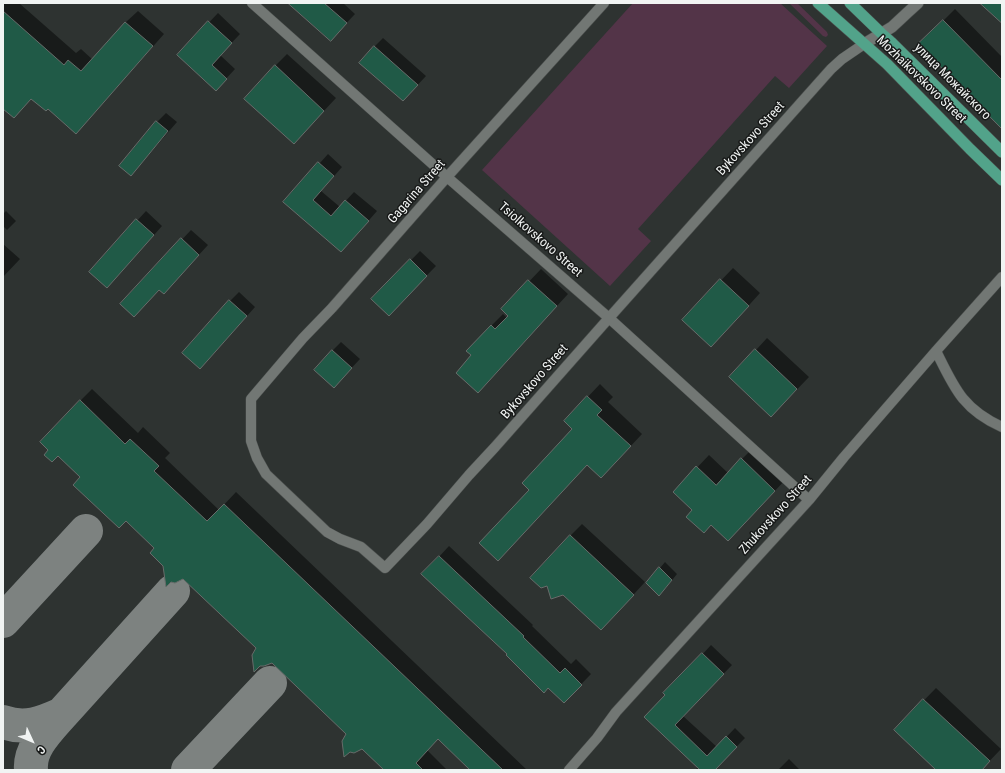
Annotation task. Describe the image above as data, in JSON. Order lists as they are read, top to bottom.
{
  "streets": {
    "main road": ["Mozhaikovskovo Street", "улица Можайского"],
    "street": [
      "Bykovskovo Street",
      "Gagarina Street",
      "Tsiolkovskovo Street",
      "Zhukovskovo Street"
    ]
  },
  "crossings": [
    ["Mozhaikovskovo Street", "улица Можайского"],
    ["Mozhaikovskovo Street", "Bykovskovo Street"],
    ["Bykovskovo Street", "Gagarina Street"],
    ["Bykovskovo Street", "Tsiolkovskovo Street"],
    ["Gagarina Street", "Tsiolkovskovo Street"],
    ["Tsiolkovskovo Street", "Zhukovskovo Street"]
  ],
  "north": "bottom right"
}
